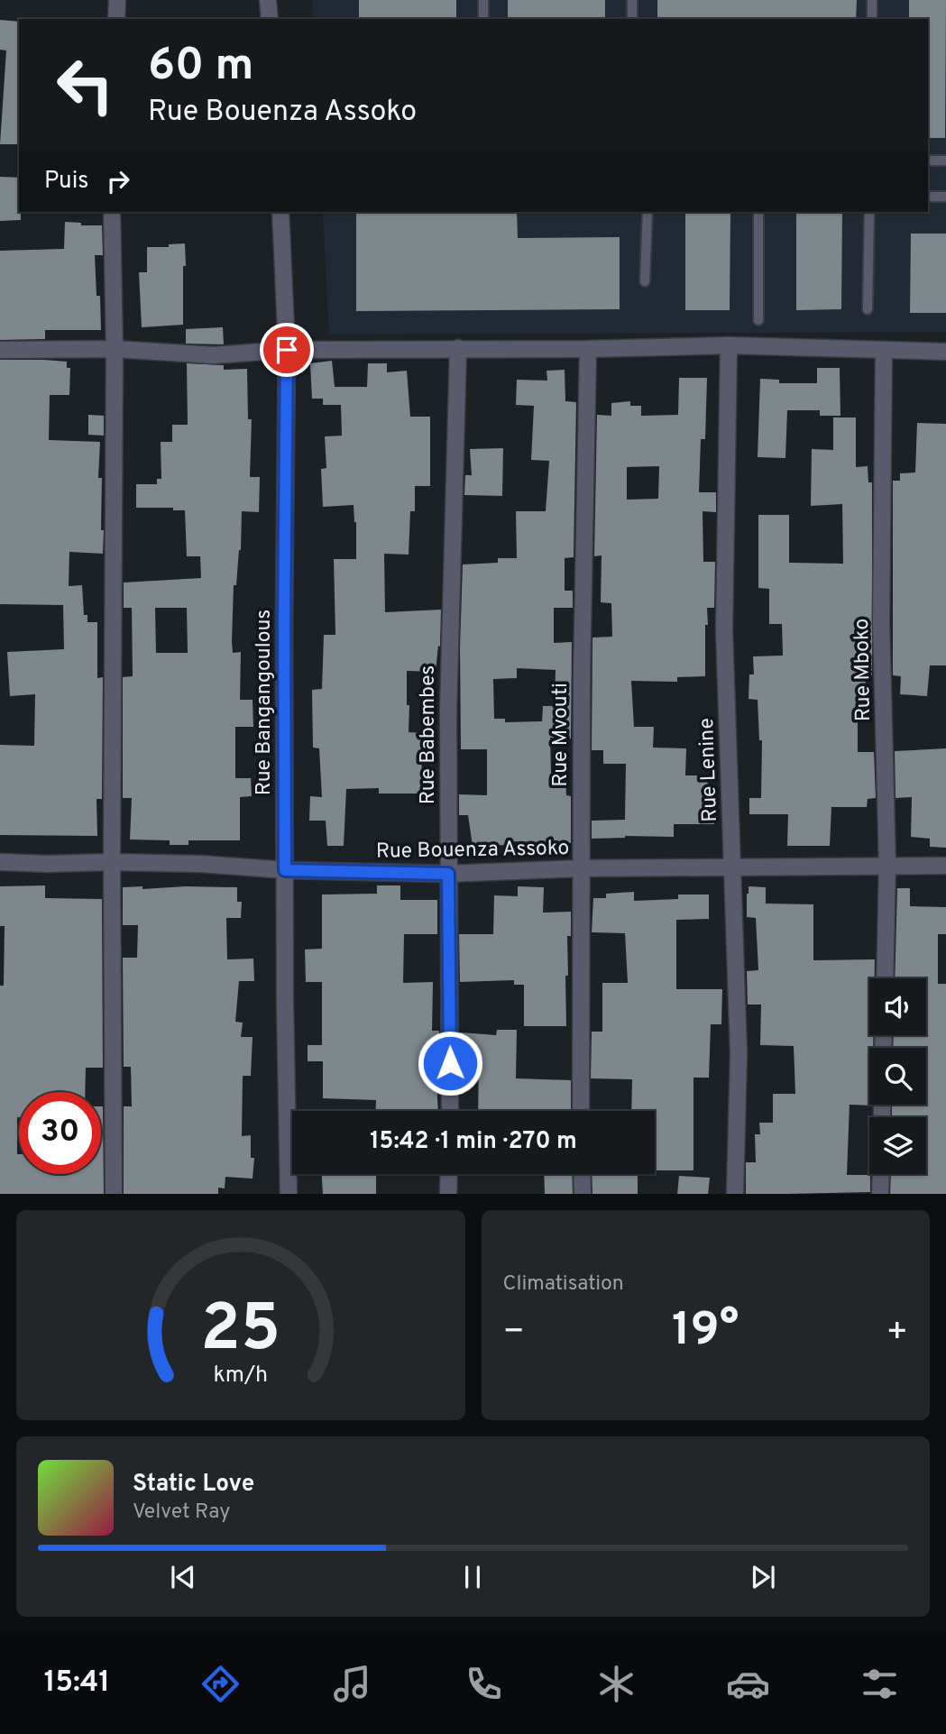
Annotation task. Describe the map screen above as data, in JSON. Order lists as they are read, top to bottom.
{
  "streets": {
    "street": [
      "Rue Mboko",
      "Rue Bangangoulous",
      "Rue Babembes",
      "Rue Mvouti",
      "Rue Lenine",
      "Rue Bouenza Assoko"
    ]
  },
  "crossings": [
    ["Rue Mboko", "Rue Bouenza Assoko"],
    ["Rue Bangangoulous", "Rue Bouenza Assoko"],
    ["Rue Babembes", "Rue Bouenza Assoko"],
    ["Rue Mvouti", "Rue Bouenza Assoko"],
    ["Rue Lenine", "Rue Bouenza Assoko"]
  ],
  "page": {
    "turn": ["60 m", "Rue Bouenza Assoko"],
    "then": "Puis",
    "limit": "30",
    "trip": "15:42 · 1 min · 270 m",
    "tile": "Climatisation",
    "heat": ["−", "19°", "+"],
    "song": ["Static Love", "Velvet Ray"],
    "tabs": "15:41",
    "gauge": ["25", "km/h"]
  }
}
